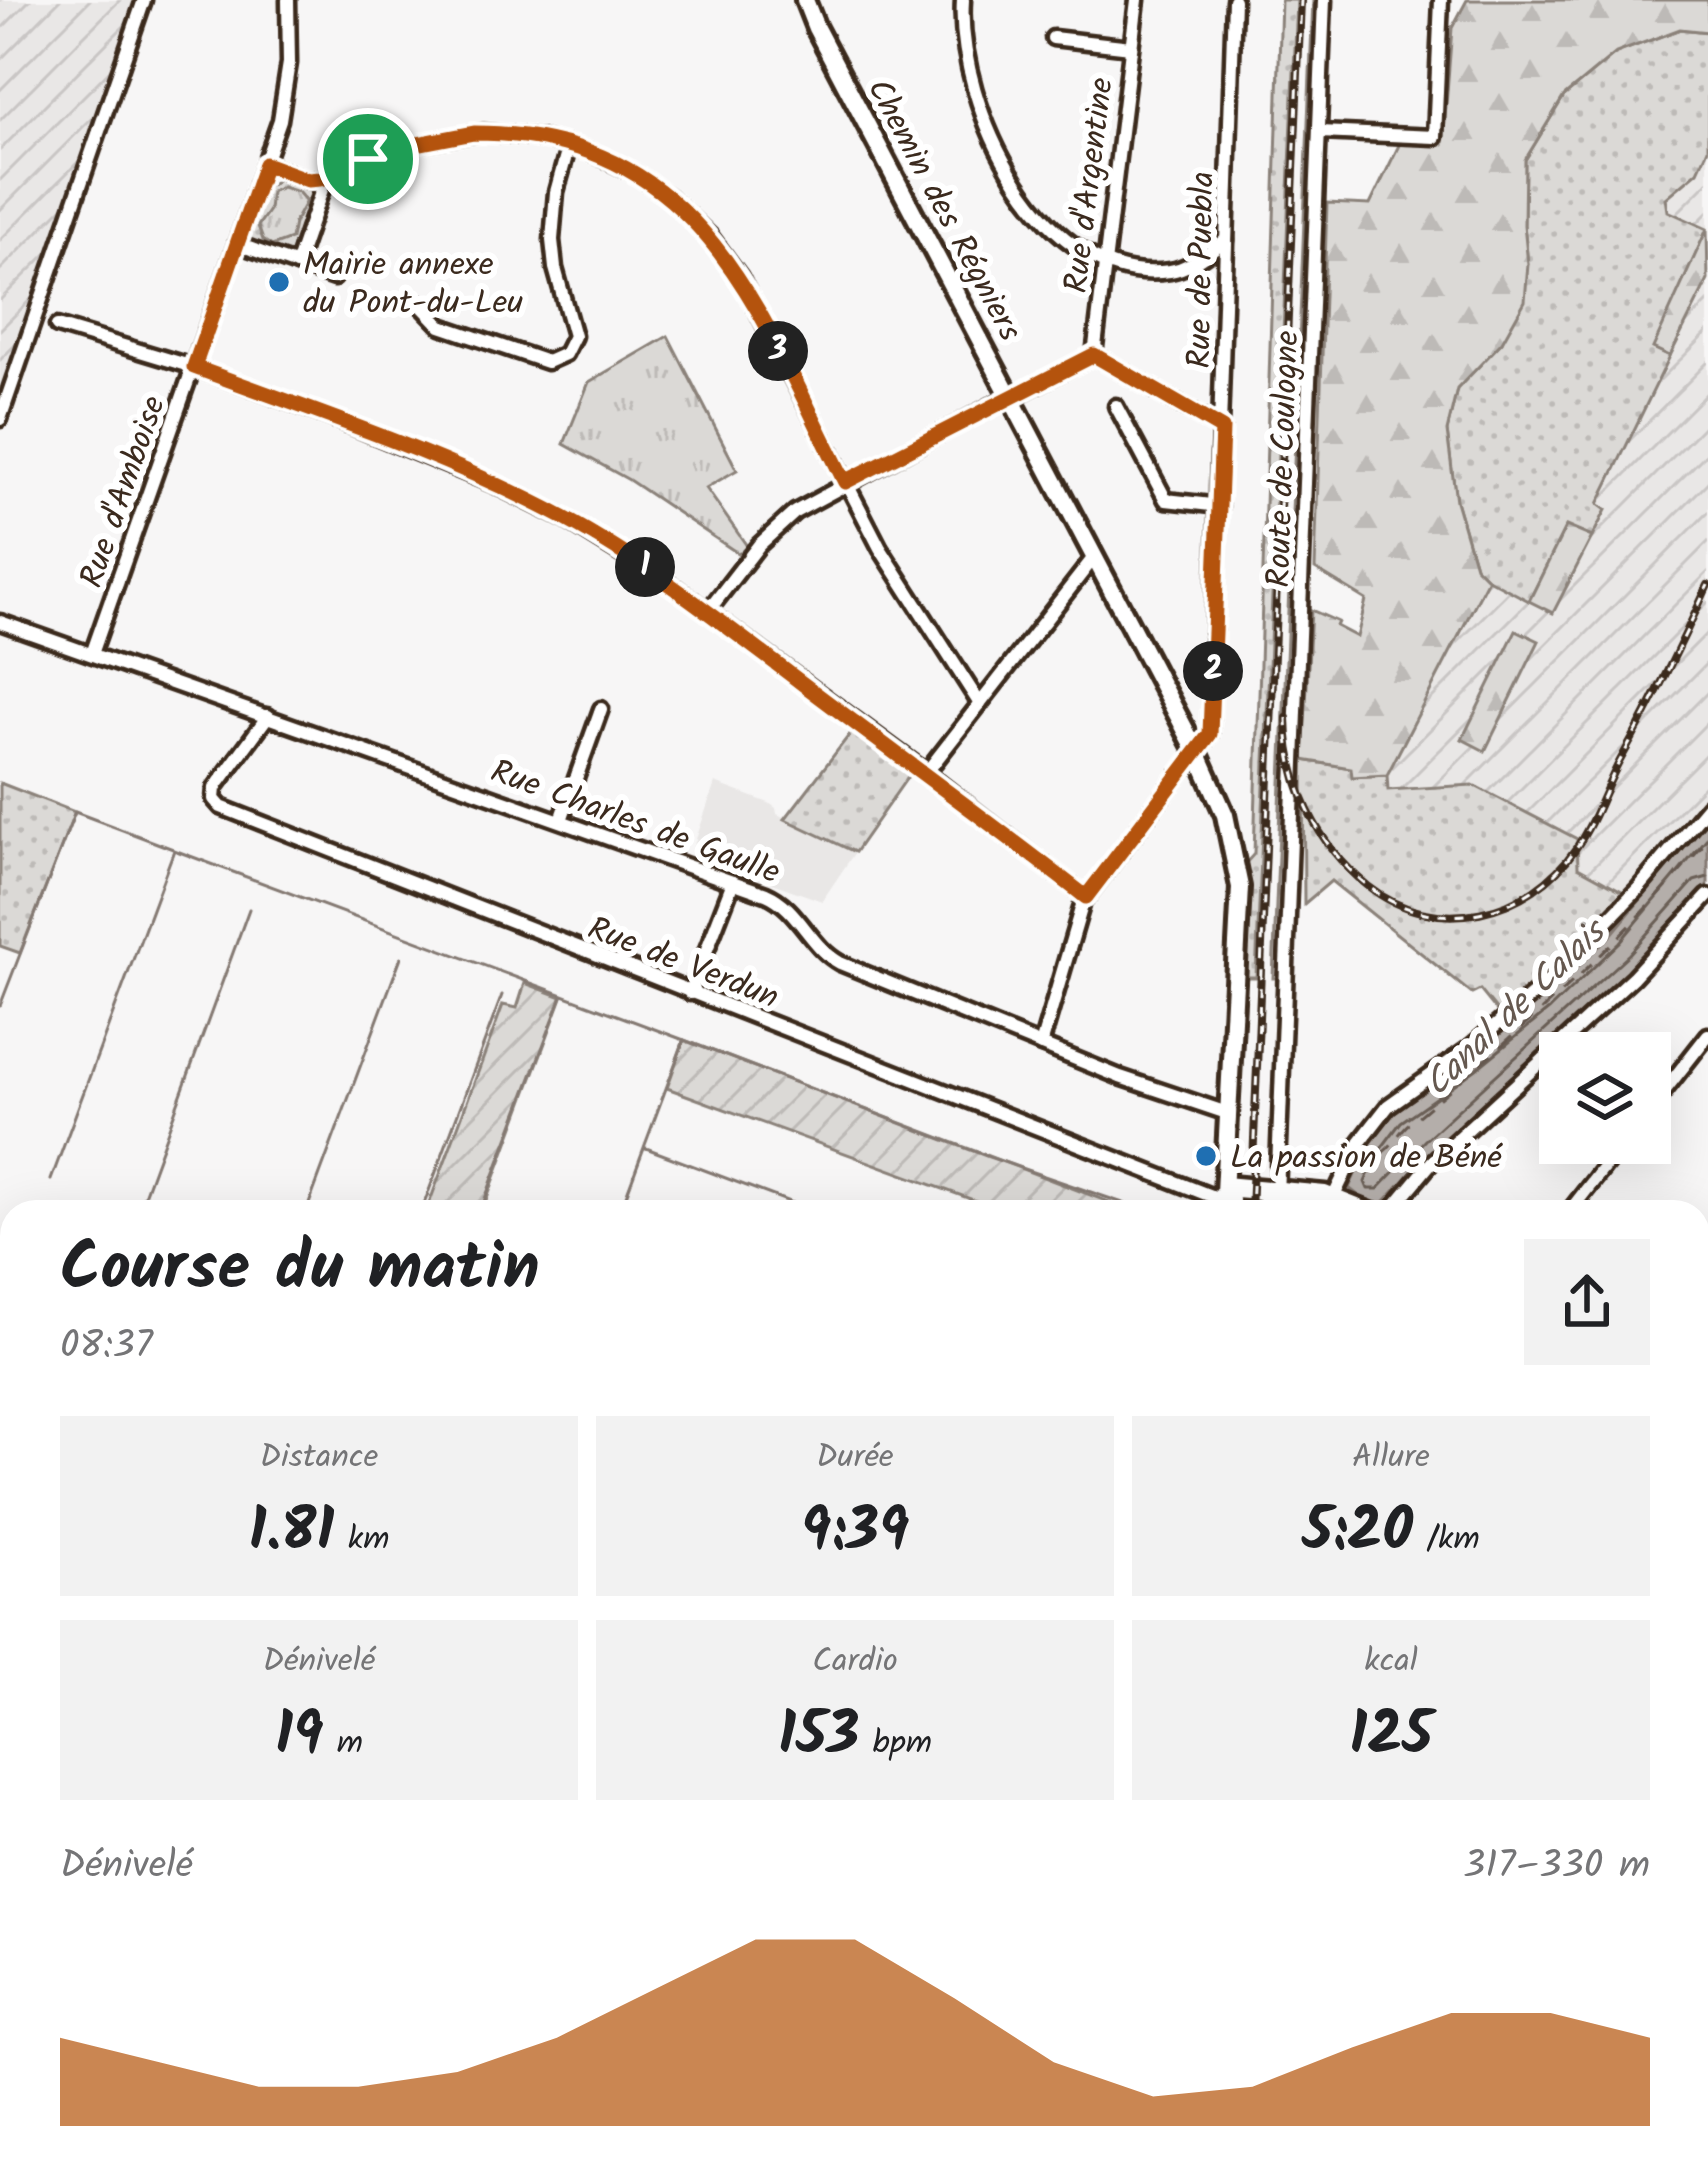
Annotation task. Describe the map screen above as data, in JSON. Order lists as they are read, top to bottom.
{
  "streets": {
    "main road": ["Chemin des Régniers"],
    "street": [
      "Rue d'Argentine",
      "Rue de Puebla",
      "Route de Coulogne",
      "Rue d'Amboise",
      "Rue Charles de Gaulle",
      "Rue de Verdun"
    ]
  },
  "crossings": [
    ["Chemin des Régniers", "Rue de Puebla"],
    ["Chemin des Régniers", "Rue Charles de Gaulle"],
    ["Chemin des Régniers", "Rue de Verdun"],
    ["Route de Coulogne", "Rue de Verdun"],
    ["Rue d'Amboise", "Rue Charles de Gaulle"],
    ["Rue Charles de Gaulle", "Rue de Verdun"]
  ],
  "water": ["Canal de Calais"],
  "places": ["Mairie annexe du Pont-du-Leu", "La passion de Béné"],
  "page": {
    "pins": ["3", "1", "2"],
    "heading": ["Course du matin", "08:37"],
    "stats": [
      ["Distance", "1.81 km"],
      ["Durée", "9:39"],
      ["Allure", "5:20 /km"],
      ["Dénivelé", "19 m"],
      ["Cardio", "153 bpm"],
      ["kcal", "125"]
    ],
    "chart": ["Dénivelé", "317–330 m"]
  }
}
